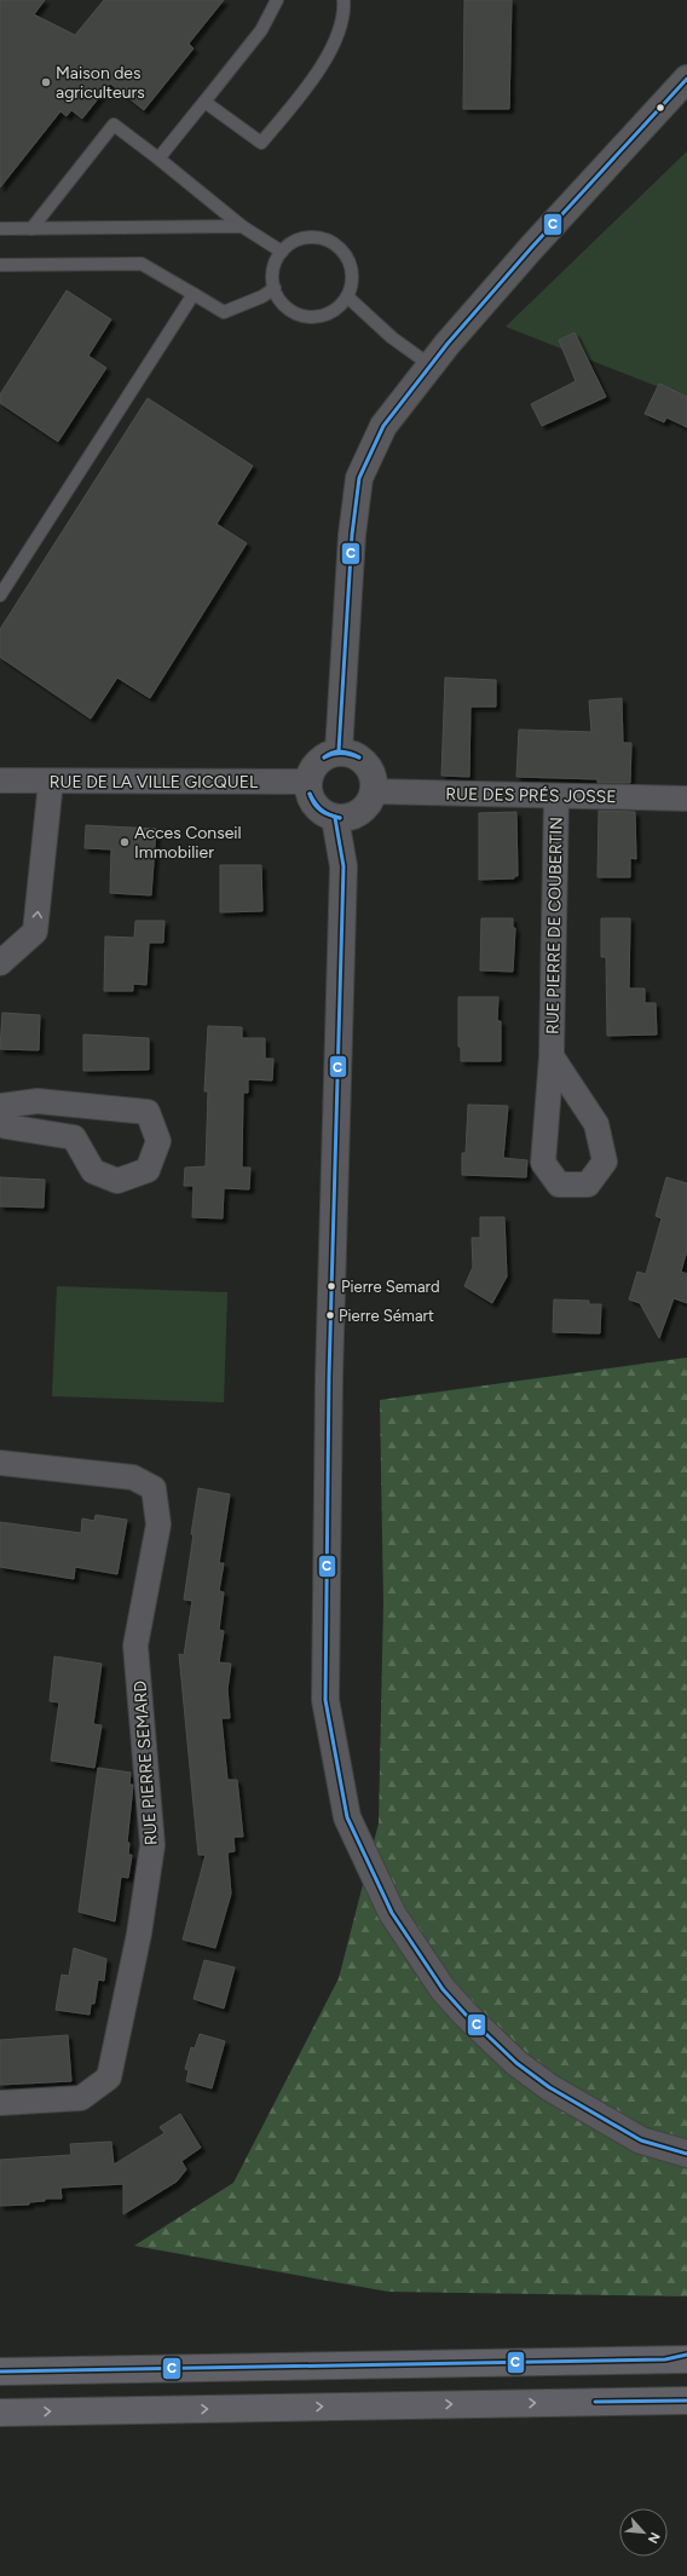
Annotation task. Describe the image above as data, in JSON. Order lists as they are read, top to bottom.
{
  "streets": {
    "street": [
      "RUE DE LA VILLE GICQUEL",
      "RUE DES PRÉS JOSSE",
      "RUE PIERRE DE COUBERTIN",
      "RUE PIERRE SEMARD"
    ]
  },
  "crossings": [
    ["RUE DE LA VILLE GICQUEL", "RUE DES PRÉS JOSSE"],
    ["RUE DES PRÉS JOSSE", "RUE PIERRE DE COUBERTIN"]
  ],
  "places": [
    "Maison des agriculteurs",
    "Acces Conseil Immobilier",
    "Pierre Semard",
    "Pierre Sémart"
  ],
  "lines": ["transit line C"],
  "north": "bottom right"
}
